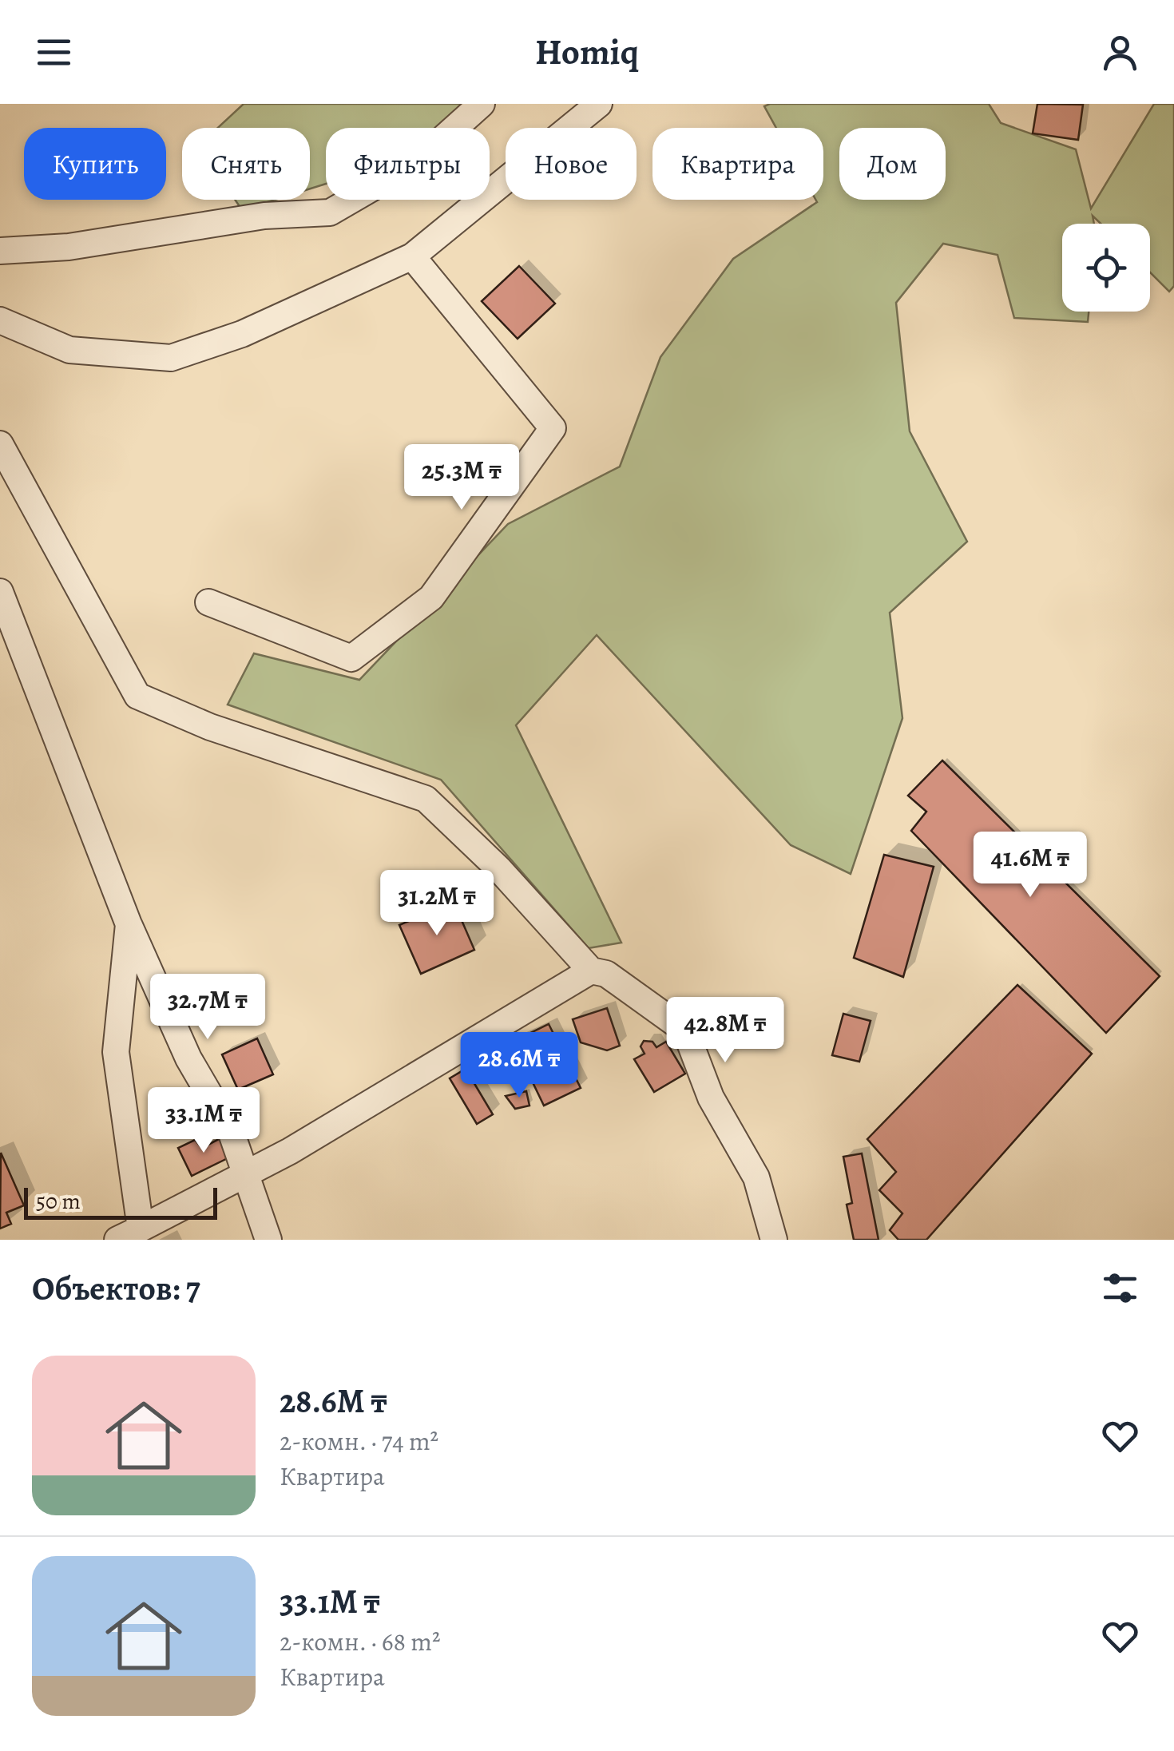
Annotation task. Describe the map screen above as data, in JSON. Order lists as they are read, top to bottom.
{
  "scale_bar": "50 m",
  "page": {
    "header": "Homiq",
    "chip": [
      "Купить",
      "Снять",
      "Фильтры",
      "Новое",
      "Квартира",
      "Дом"
    ],
    "price": [
      "25.3M ₸",
      "41.6M ₸",
      "31.2M ₸",
      "32.7M ₸",
      "42.8M ₸",
      "28.6M ₸",
      "33.1M ₸"
    ],
    "scale": "50 m",
    "heading": "Объектов: 7",
    "list": [
      {
        "name": "28.6M ₸",
        "note": "2-комн. · 74 m² · Квартира"
      },
      {
        "name": "33.1M ₸",
        "note": "2-комн. · 68 m² · Квартира"
      }
    ]
  }
}
